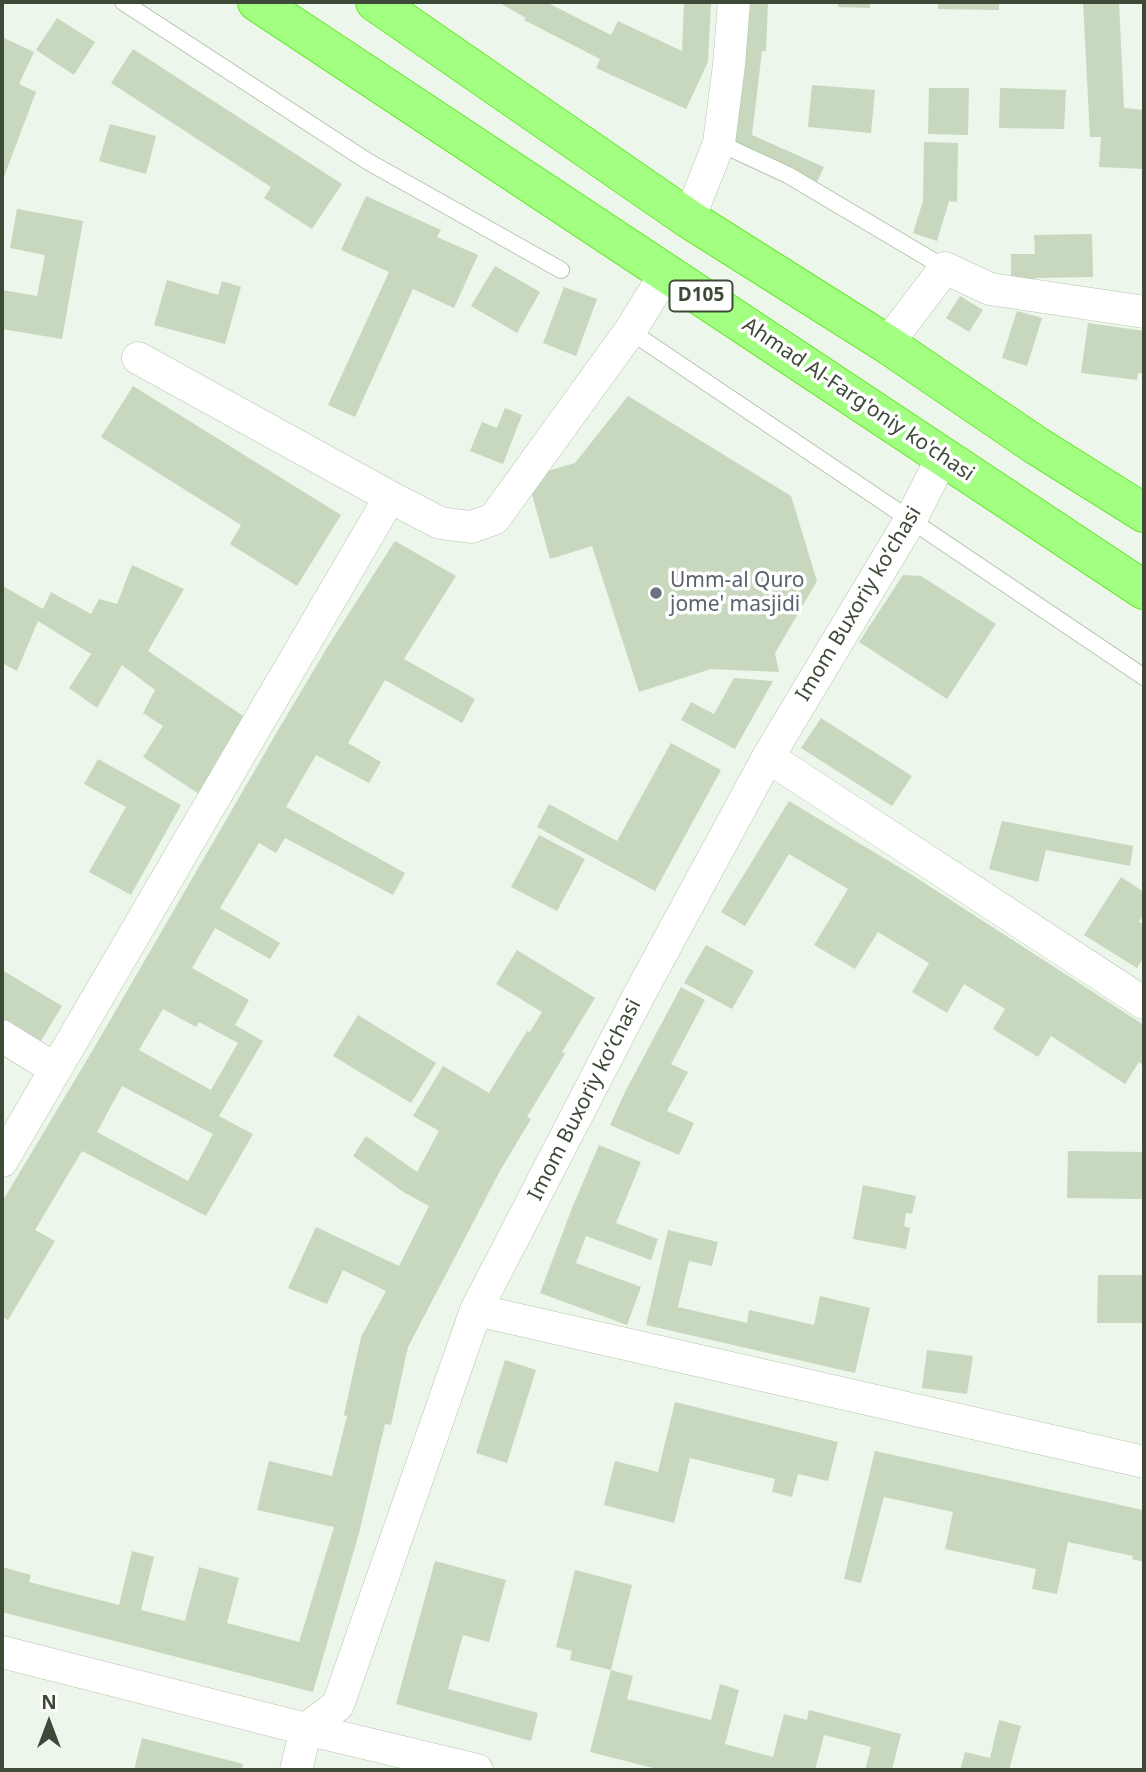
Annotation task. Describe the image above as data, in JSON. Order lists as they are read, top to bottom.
{
  "streets": {
    "highway": ["D105", "Ahmad Al-Farg'oniy ko'chasi"],
    "street": ["Imom Buxoriy koʻchasi"]
  },
  "crossings": [
    ["Ahmad Al-Farg'oniy ko'chasi", "Imom Buxoriy koʻchasi"]
  ],
  "places": ["Umm-al Quro jome' masjidi"],
  "north": "top"
}
